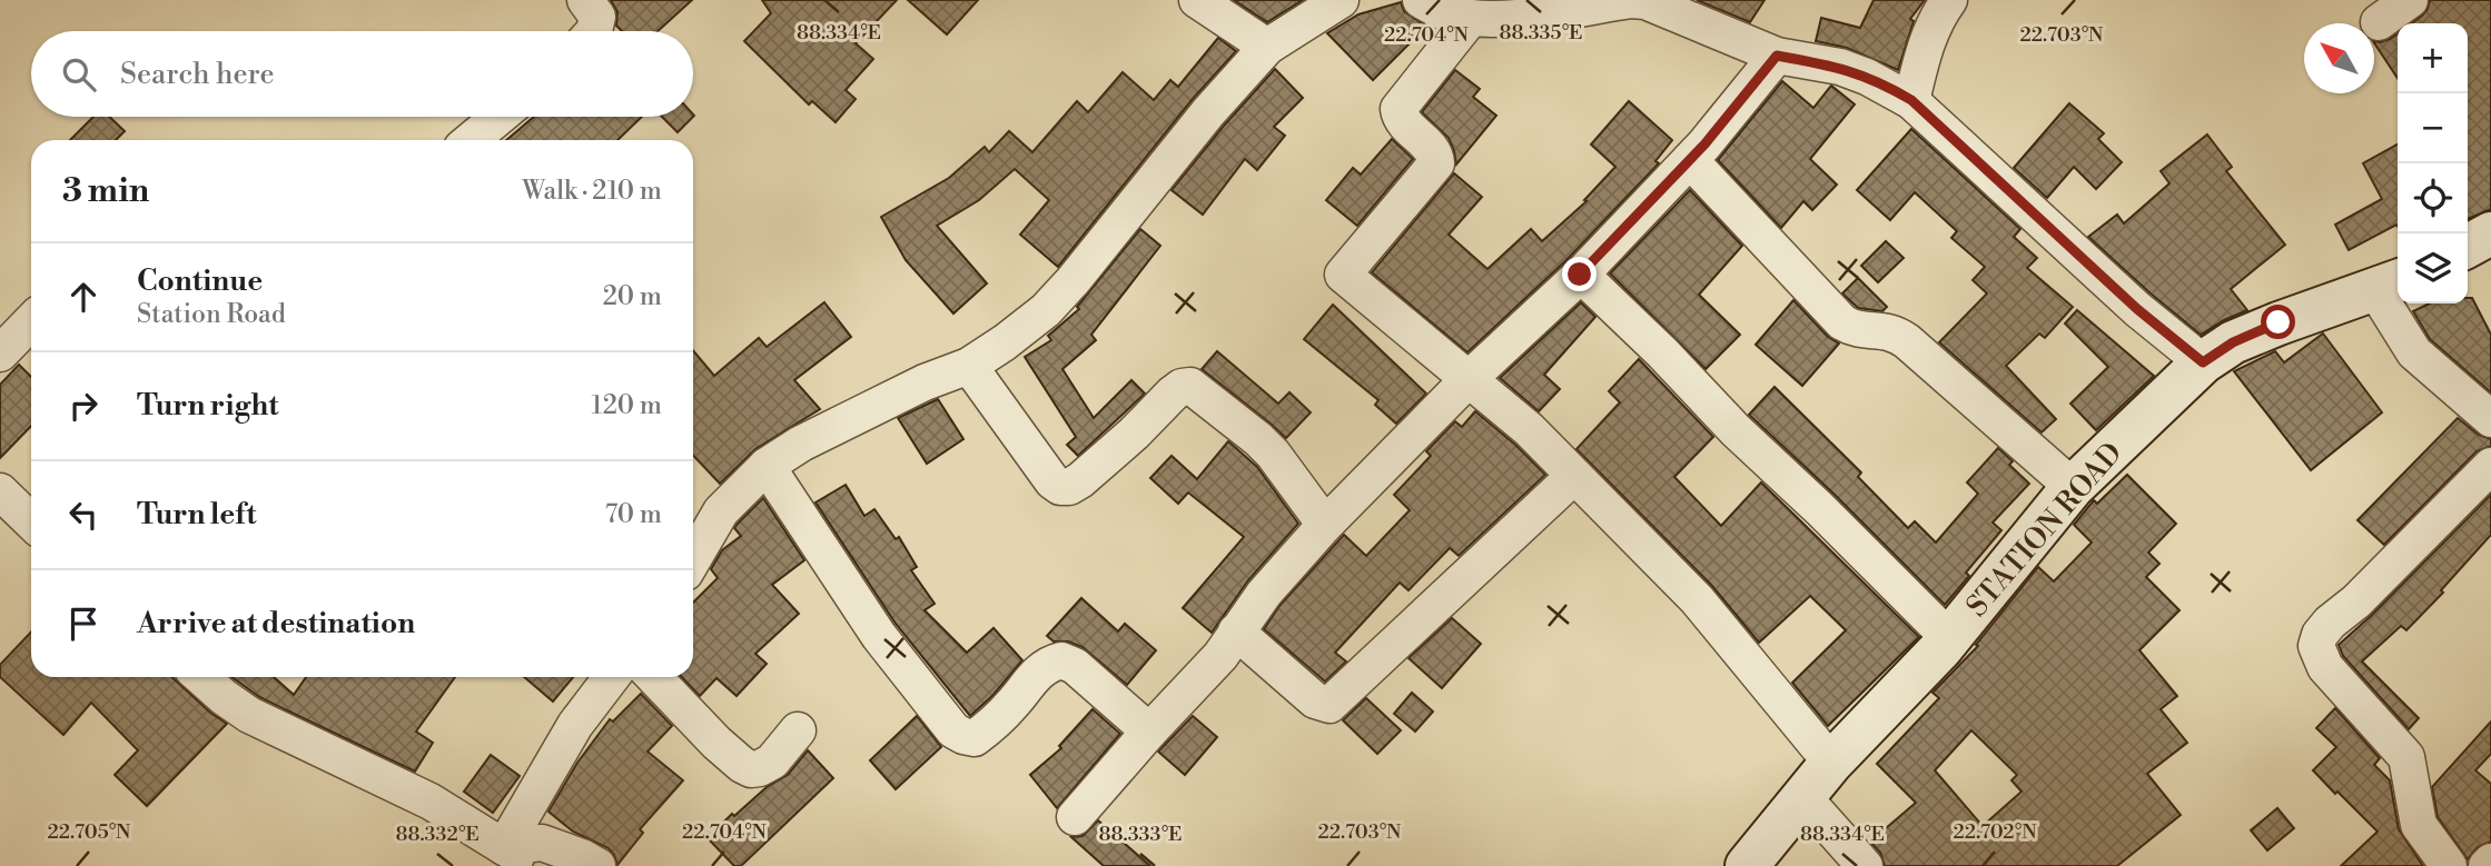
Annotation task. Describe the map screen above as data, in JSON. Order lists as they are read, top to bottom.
{
  "streets": {
    "main road": ["STATION ROAD"]
  },
  "north": "top left",
  "page": {
    "map_buttons": ["+", "−"],
    "search": "Search here",
    "heading": ["3 min", "Walk · 210 m"],
    "list": [
      ["Continue", "Station Road", "20 m"],
      ["Turn right", "120 m"],
      ["Turn left", "70 m"],
      "Arrive at destination"
    ]
  },
  "coordinates": [
    "88.334°E",
    "88.335°E",
    "22.704°N",
    "22.703°N",
    "22.705°N",
    "22.702°N",
    "88.332°E",
    "88.333°E"
  ]
}
